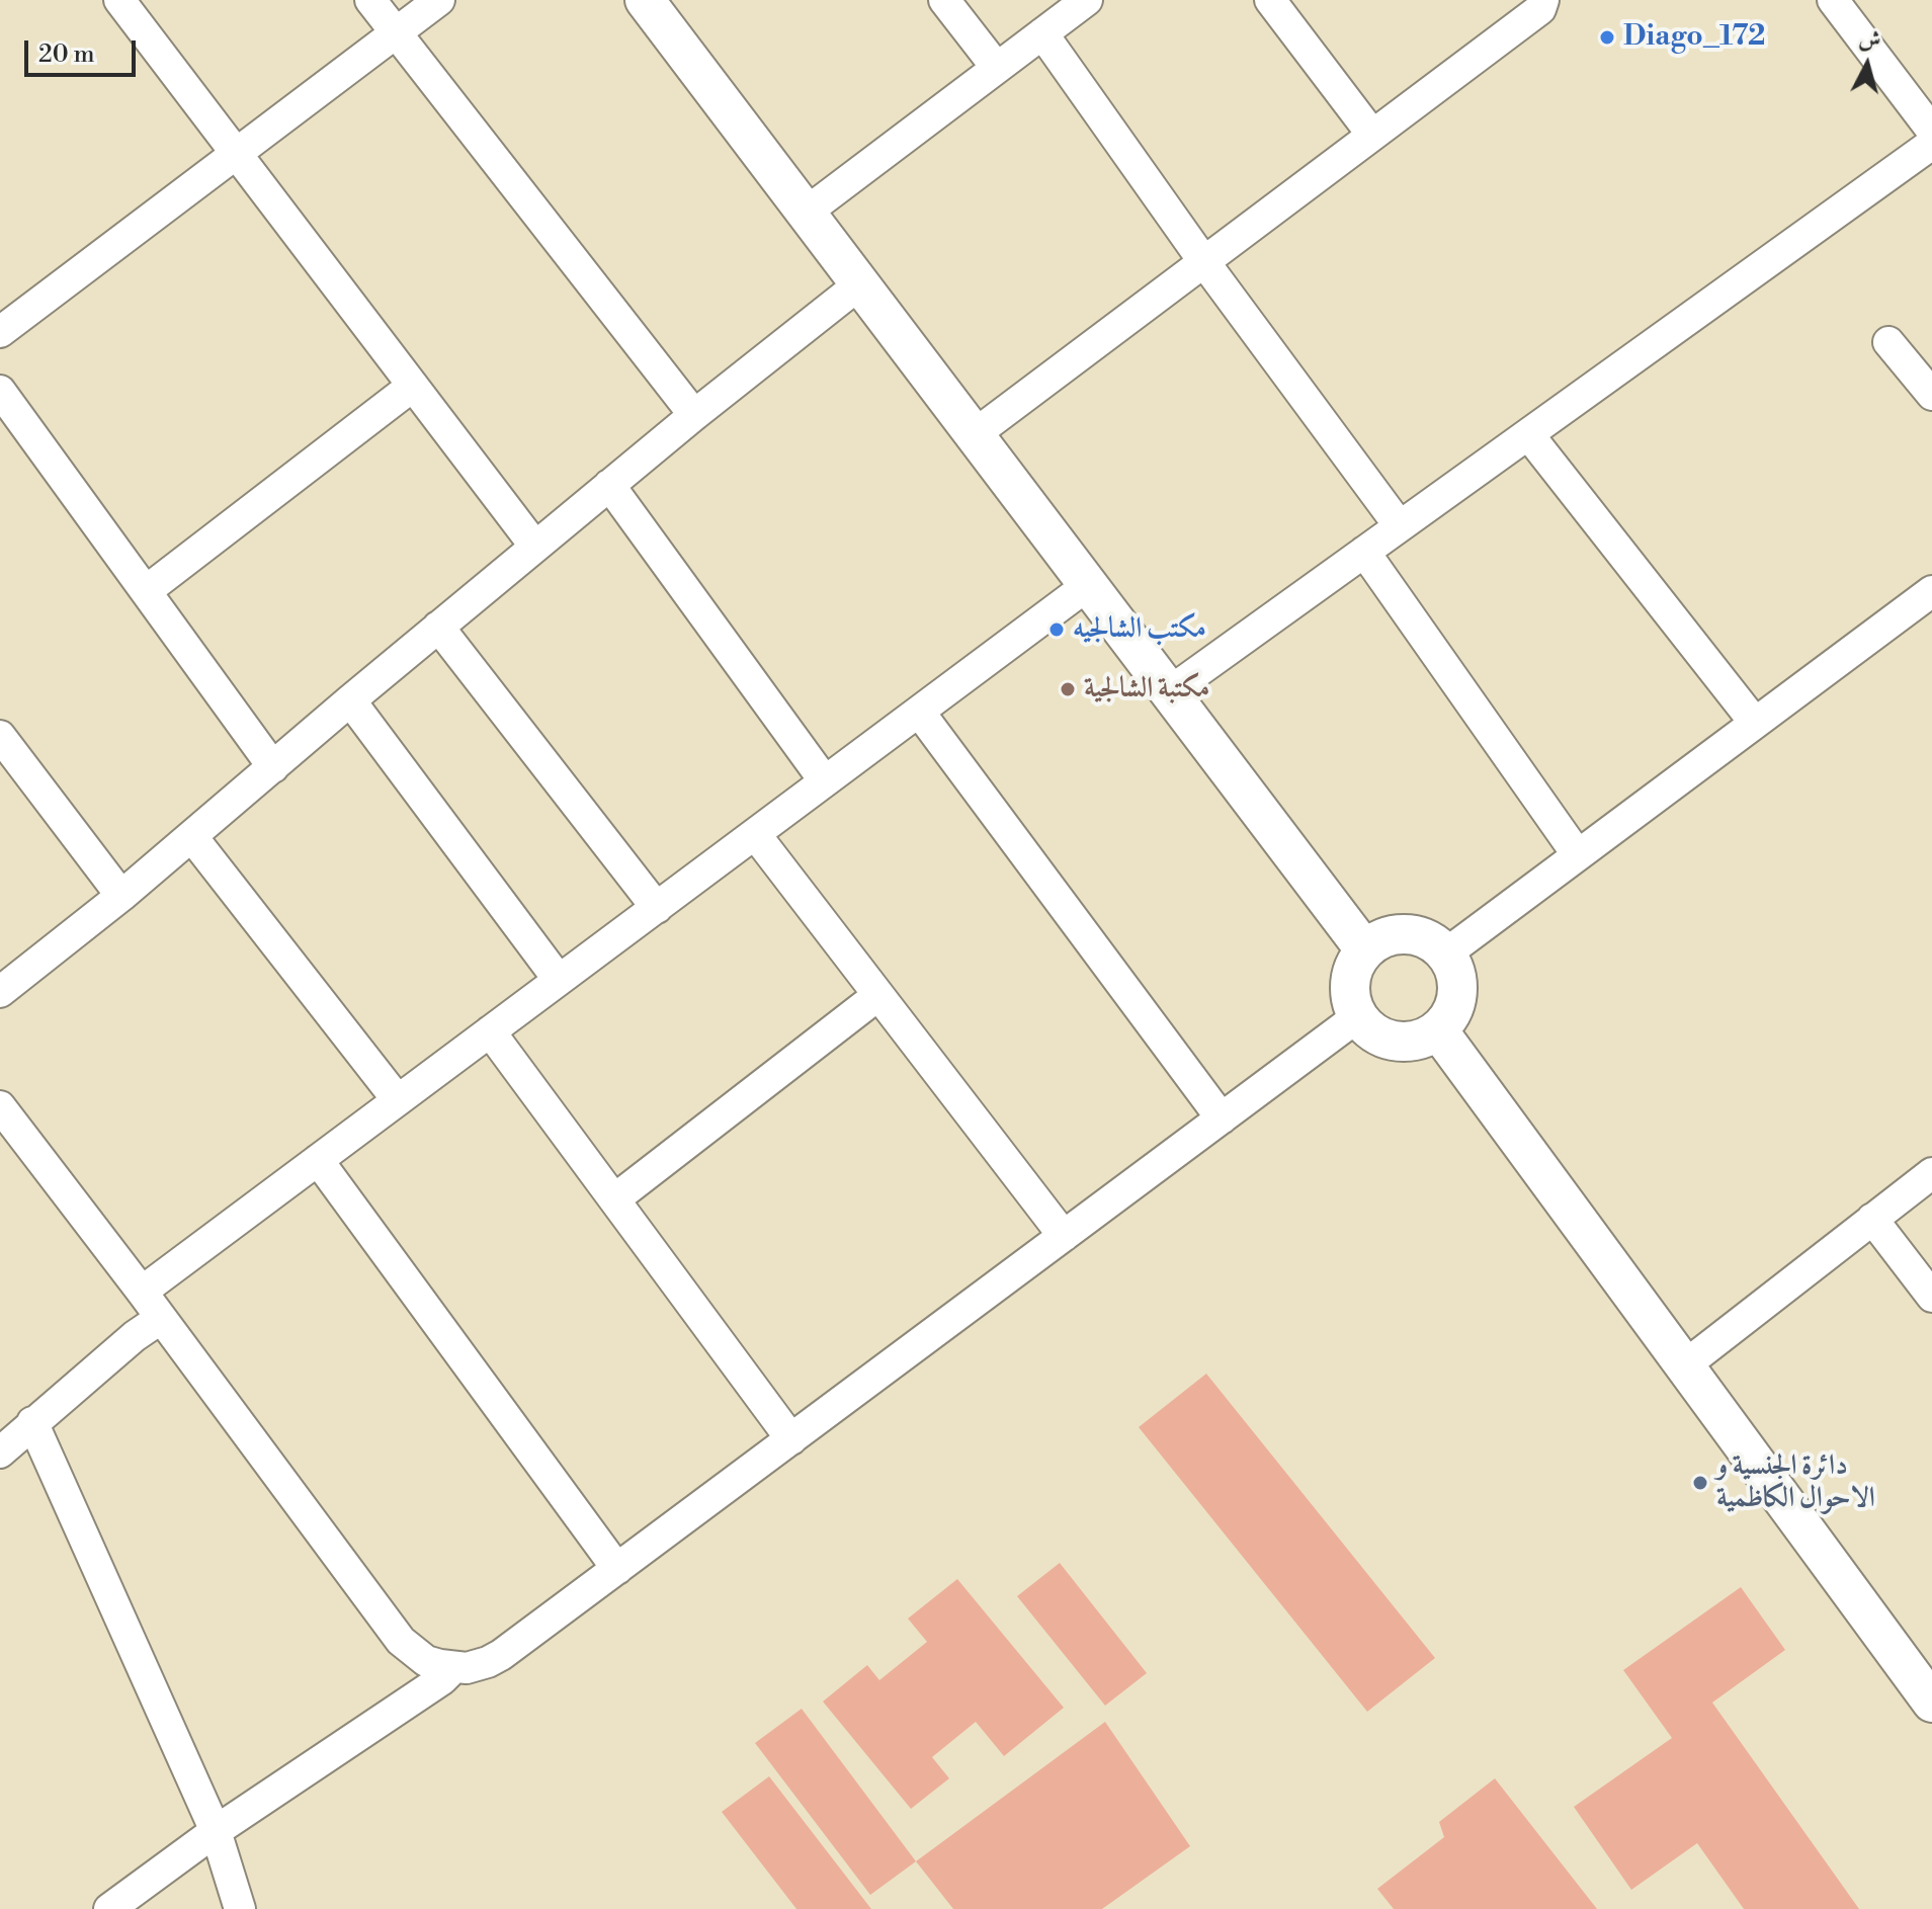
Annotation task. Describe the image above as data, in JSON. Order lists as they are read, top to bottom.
{
  "places": [
    "Diago_172",
    "مكتب الشالجيه",
    "مكتبة الشالجية",
    "دائرة الجنسية و الاحوال الكاظمية"
  ],
  "scale_bar": "20 m",
  "north": "top"
}
